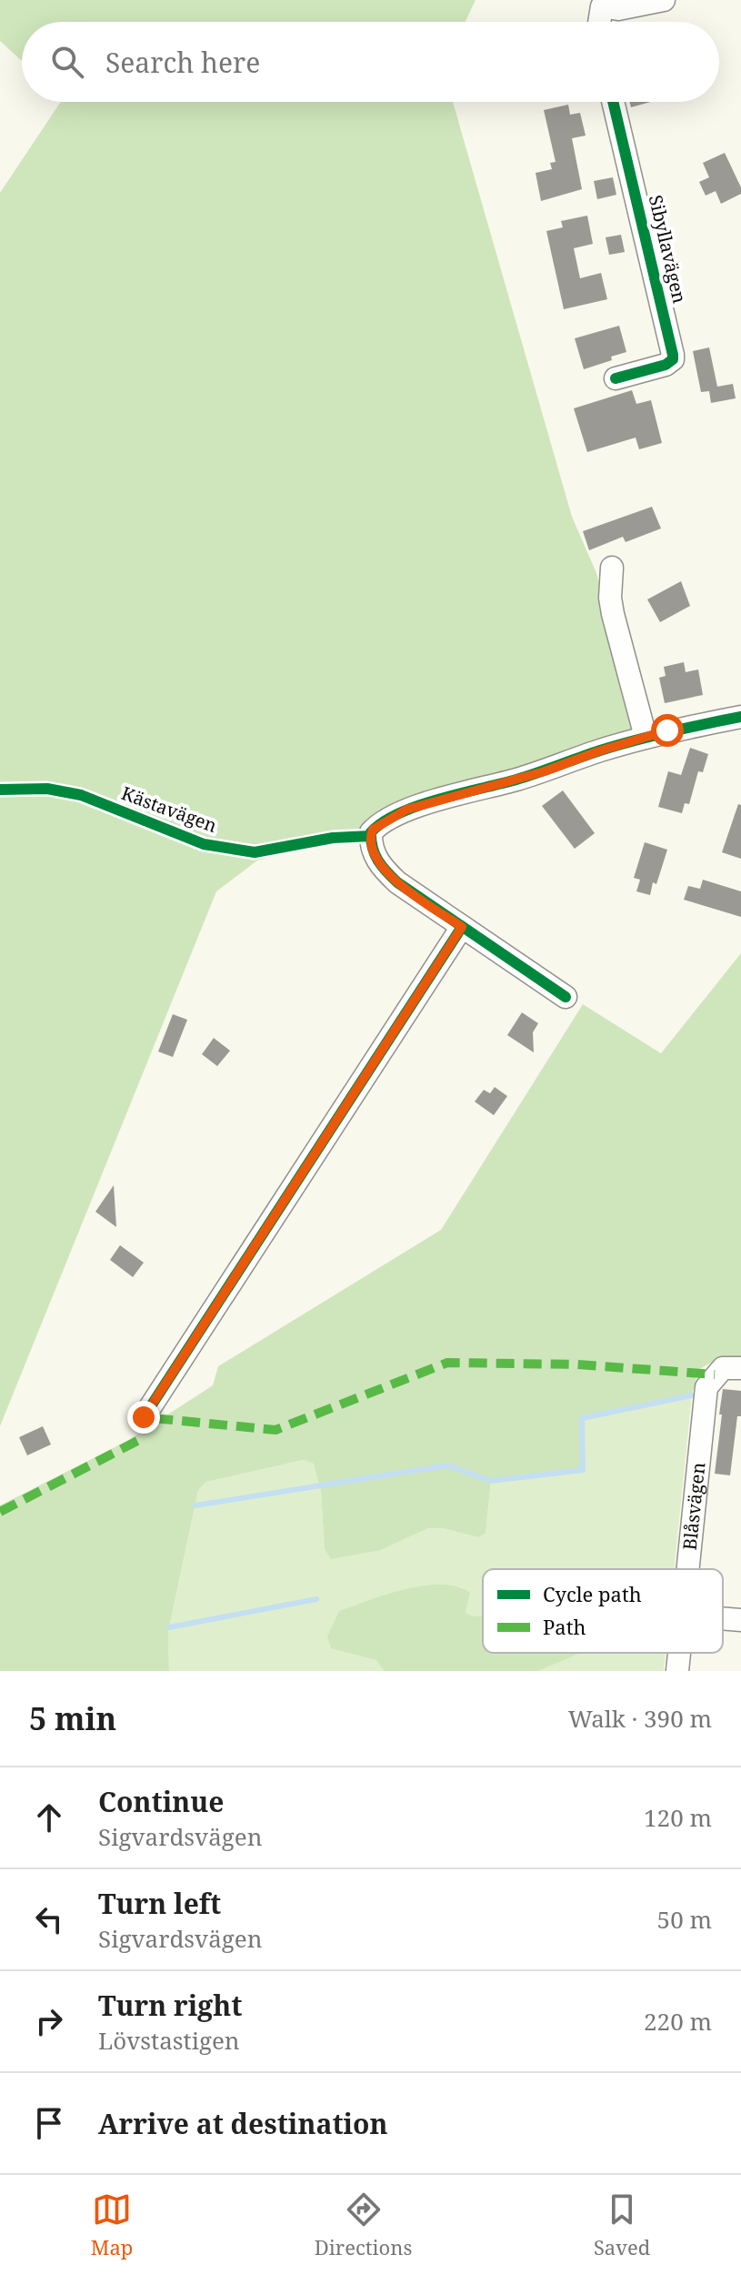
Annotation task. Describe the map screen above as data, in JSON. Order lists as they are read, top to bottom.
{
  "streets": {
    "street": ["Sibyllavägen", "Blåsvägen"],
    "cycle path": ["Kästavägen"]
  },
  "legend": ["Cycle path", "Path"],
  "page": {
    "search": "Search here",
    "heading": ["5 min", "Walk · 390 m"],
    "list": [
      ["Continue", "Sigvardsvägen", "120 m"],
      ["Turn left", "Sigvardsvägen", "50 m"],
      ["Turn right", "Lövstastigen", "220 m"],
      "Arrive at destination"
    ],
    "nav": ["Map", "Directions", "Saved"]
  }
}
